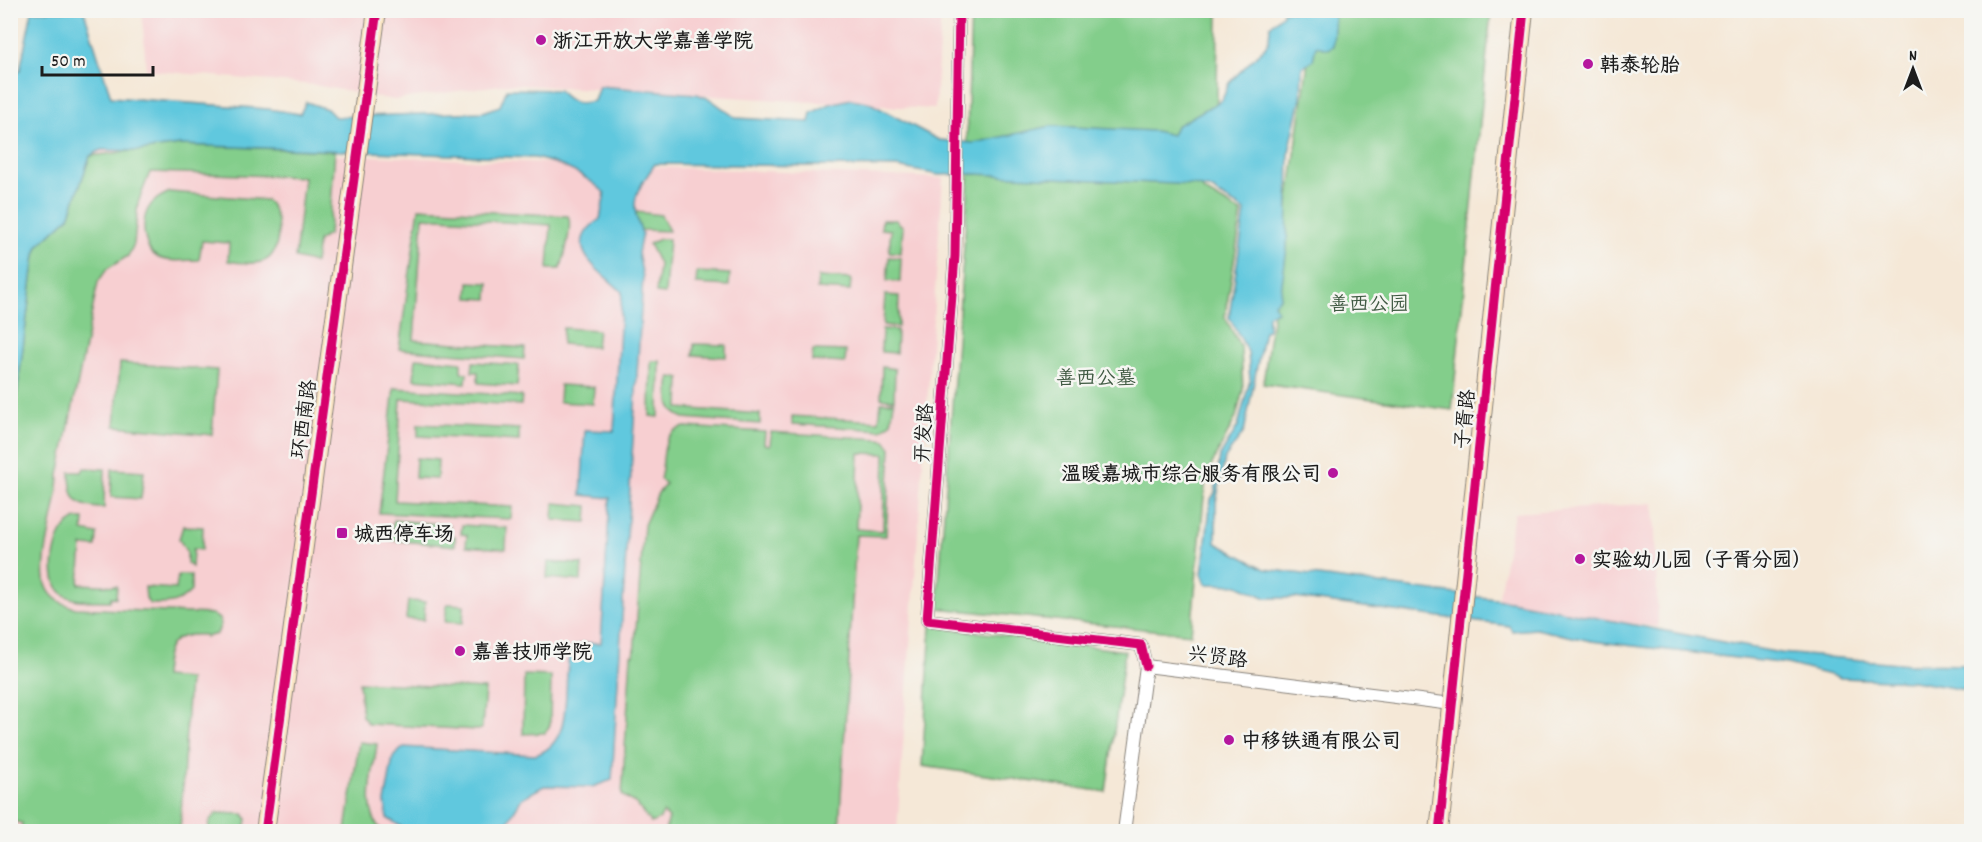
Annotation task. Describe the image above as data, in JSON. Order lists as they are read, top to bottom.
{
  "streets": {
    "street": [
      "环西南路",
      "子胥路",
      "开发路",
      "兴贤路"
    ]
  },
  "crossings": [
    ["子胥路", "兴贤路"],
    ["开发路", "兴贤路"]
  ],
  "parks": ["善西公园", "善西公墓"],
  "places": {
    "other": [
      "浙江开放大学嘉善学院",
      "韩泰轮胎",
      "温暖嘉城市综合服务有限公司",
      "实验幼儿园（子胥分园）",
      "嘉善技师学院",
      "中移铁通有限公司"
    ],
    "transit": ["城西停车场"]
  },
  "scale_bar": "50 m",
  "north": "top"
}
